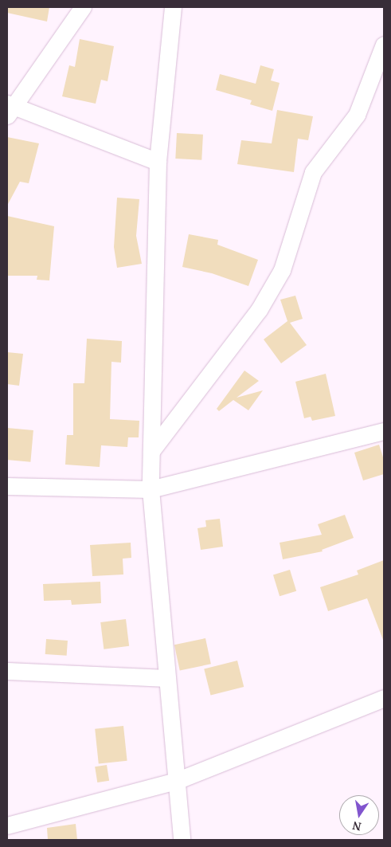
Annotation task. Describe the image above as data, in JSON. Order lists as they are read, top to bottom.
{
  "north": "bottom"
}
